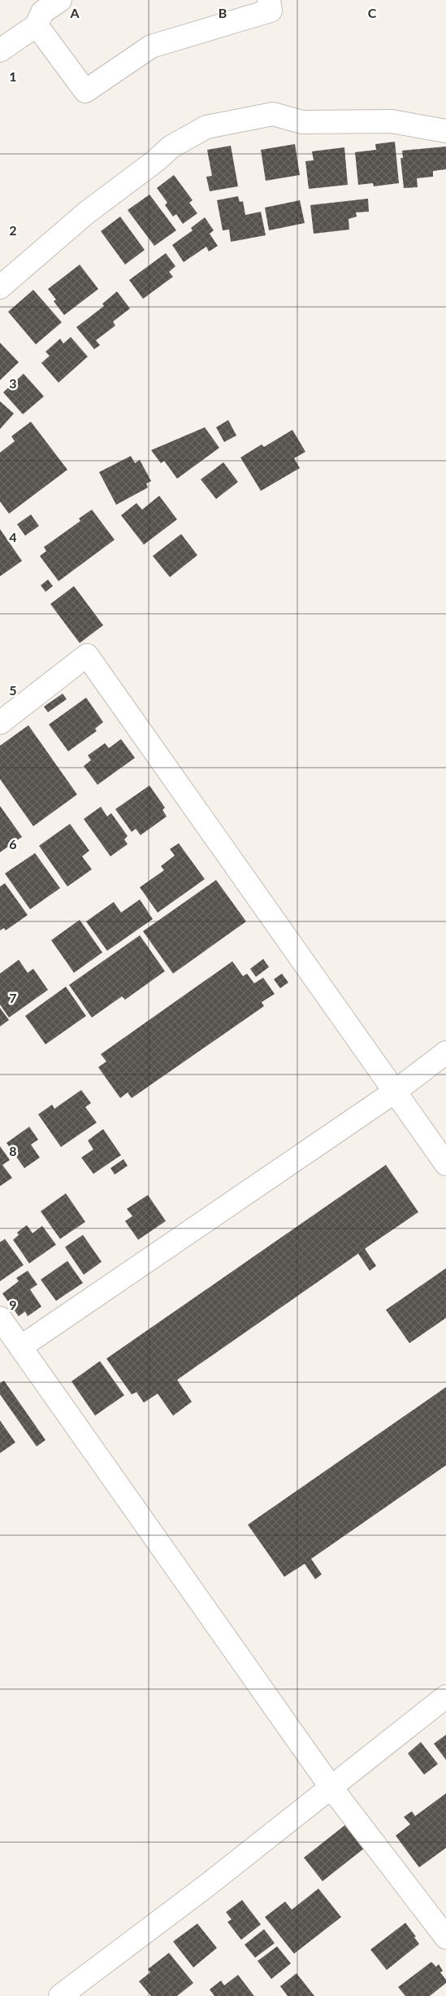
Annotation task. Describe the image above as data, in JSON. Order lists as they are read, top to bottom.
{
  "grid": {
    "columns": ["A", "B", "C"],
    "rows": [
      "1",
      "2",
      "3",
      "4",
      "5",
      "6",
      "7",
      "8",
      "9"
    ]
  }
}
